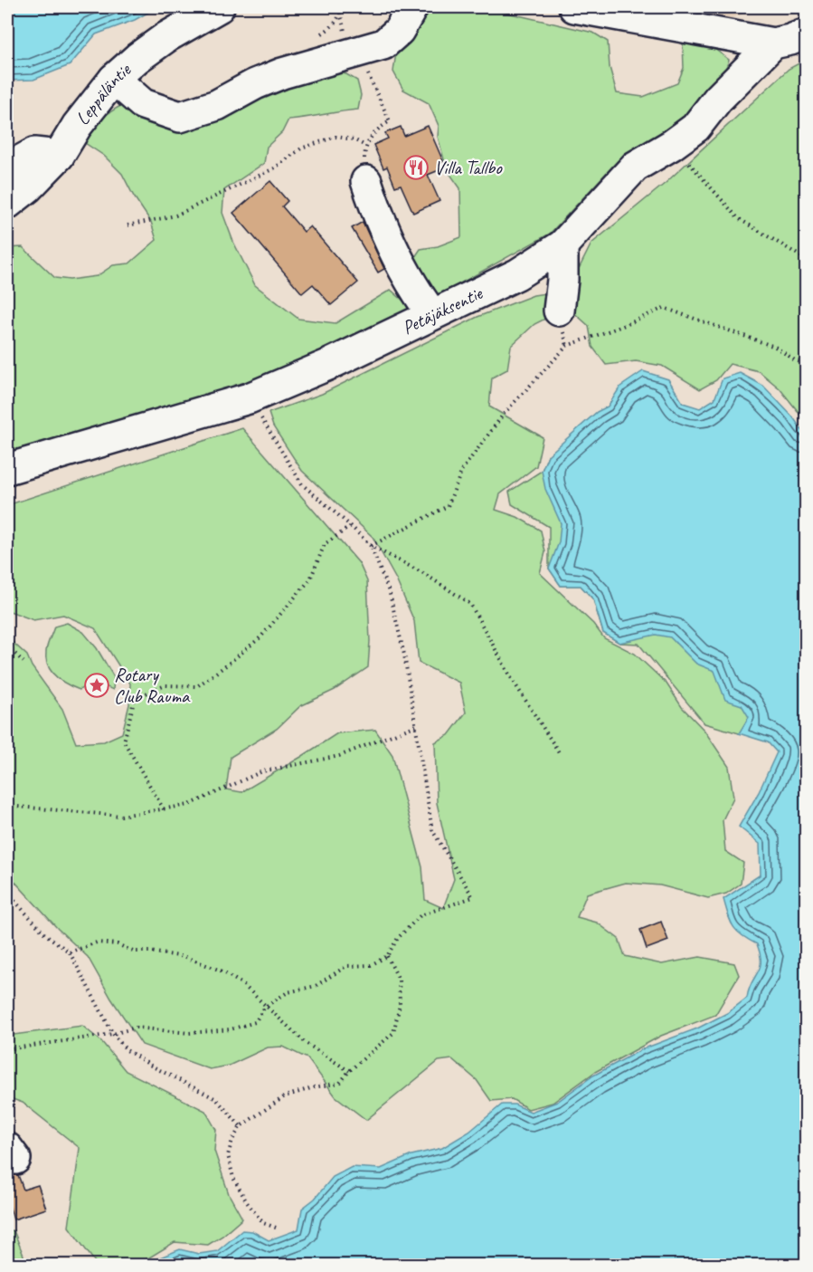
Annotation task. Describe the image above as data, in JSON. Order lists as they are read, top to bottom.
{
  "streets": {
    "street": ["Leppäläntie", "Petäjäksentie"]
  },
  "places": {
    "restaurant": ["Villa Tallbo"],
    "place": ["Rotary Club Rauma"]
  }
}
